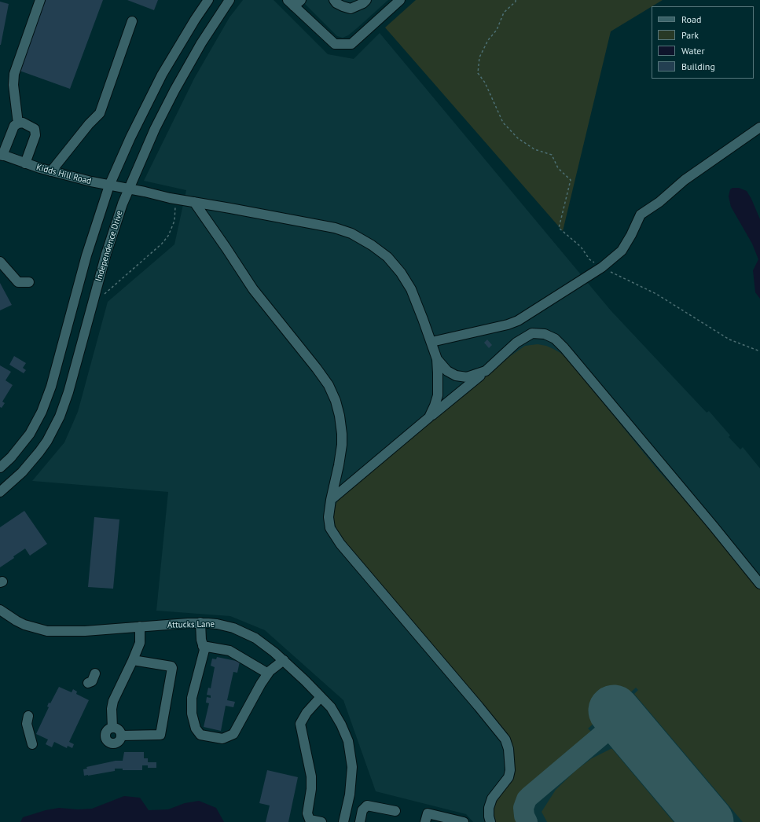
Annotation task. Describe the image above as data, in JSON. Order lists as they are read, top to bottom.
{
  "streets": {
    "street": ["Kidds Hill Road", "Independence Drive", "Attucks Lane"]
  },
  "crossings": [
    ["Kidds Hill Road", "Independence Drive"]
  ],
  "legend": [
    "Road",
    "Park",
    "Water",
    "Building"
  ]
}
